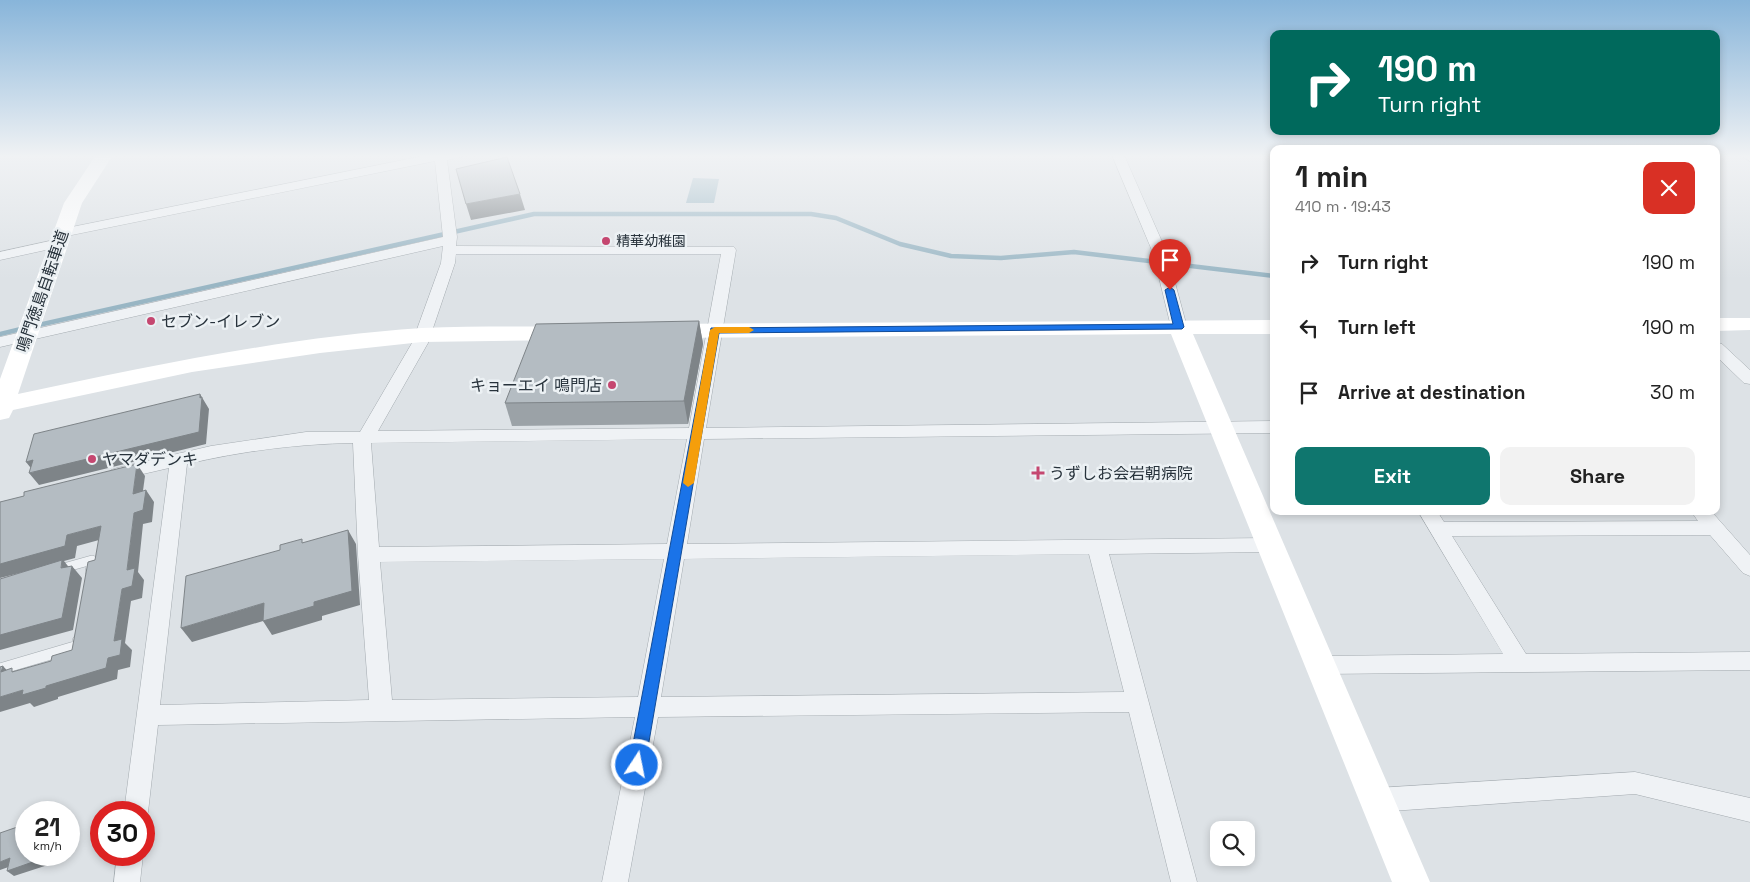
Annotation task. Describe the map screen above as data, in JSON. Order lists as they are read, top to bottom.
{
  "streets": {
    "street": ["鳴門徳島自転車道"]
  },
  "places": {
    "other": [
      "精華幼稚園",
      "セブン-イレブン",
      "キョーエイ 鳴門店",
      "ヤマダデンキ"
    ],
    "health": ["うずしお会岩朝病院"]
  },
  "page": {
    "turn": ["190 m", "Turn right"],
    "heading": ["1 min", "410 m · 19:43"],
    "list": [
      {
        "name": "Turn right",
        "value": "190 m"
      },
      {
        "name": "Turn left",
        "value": "190 m"
      },
      {
        "name": "Arrive at destination",
        "value": "30 m"
      }
    ],
    "buttons": ["Exit", "Share"],
    "speed": "21 km/h",
    "limit": "30"
  }
}
